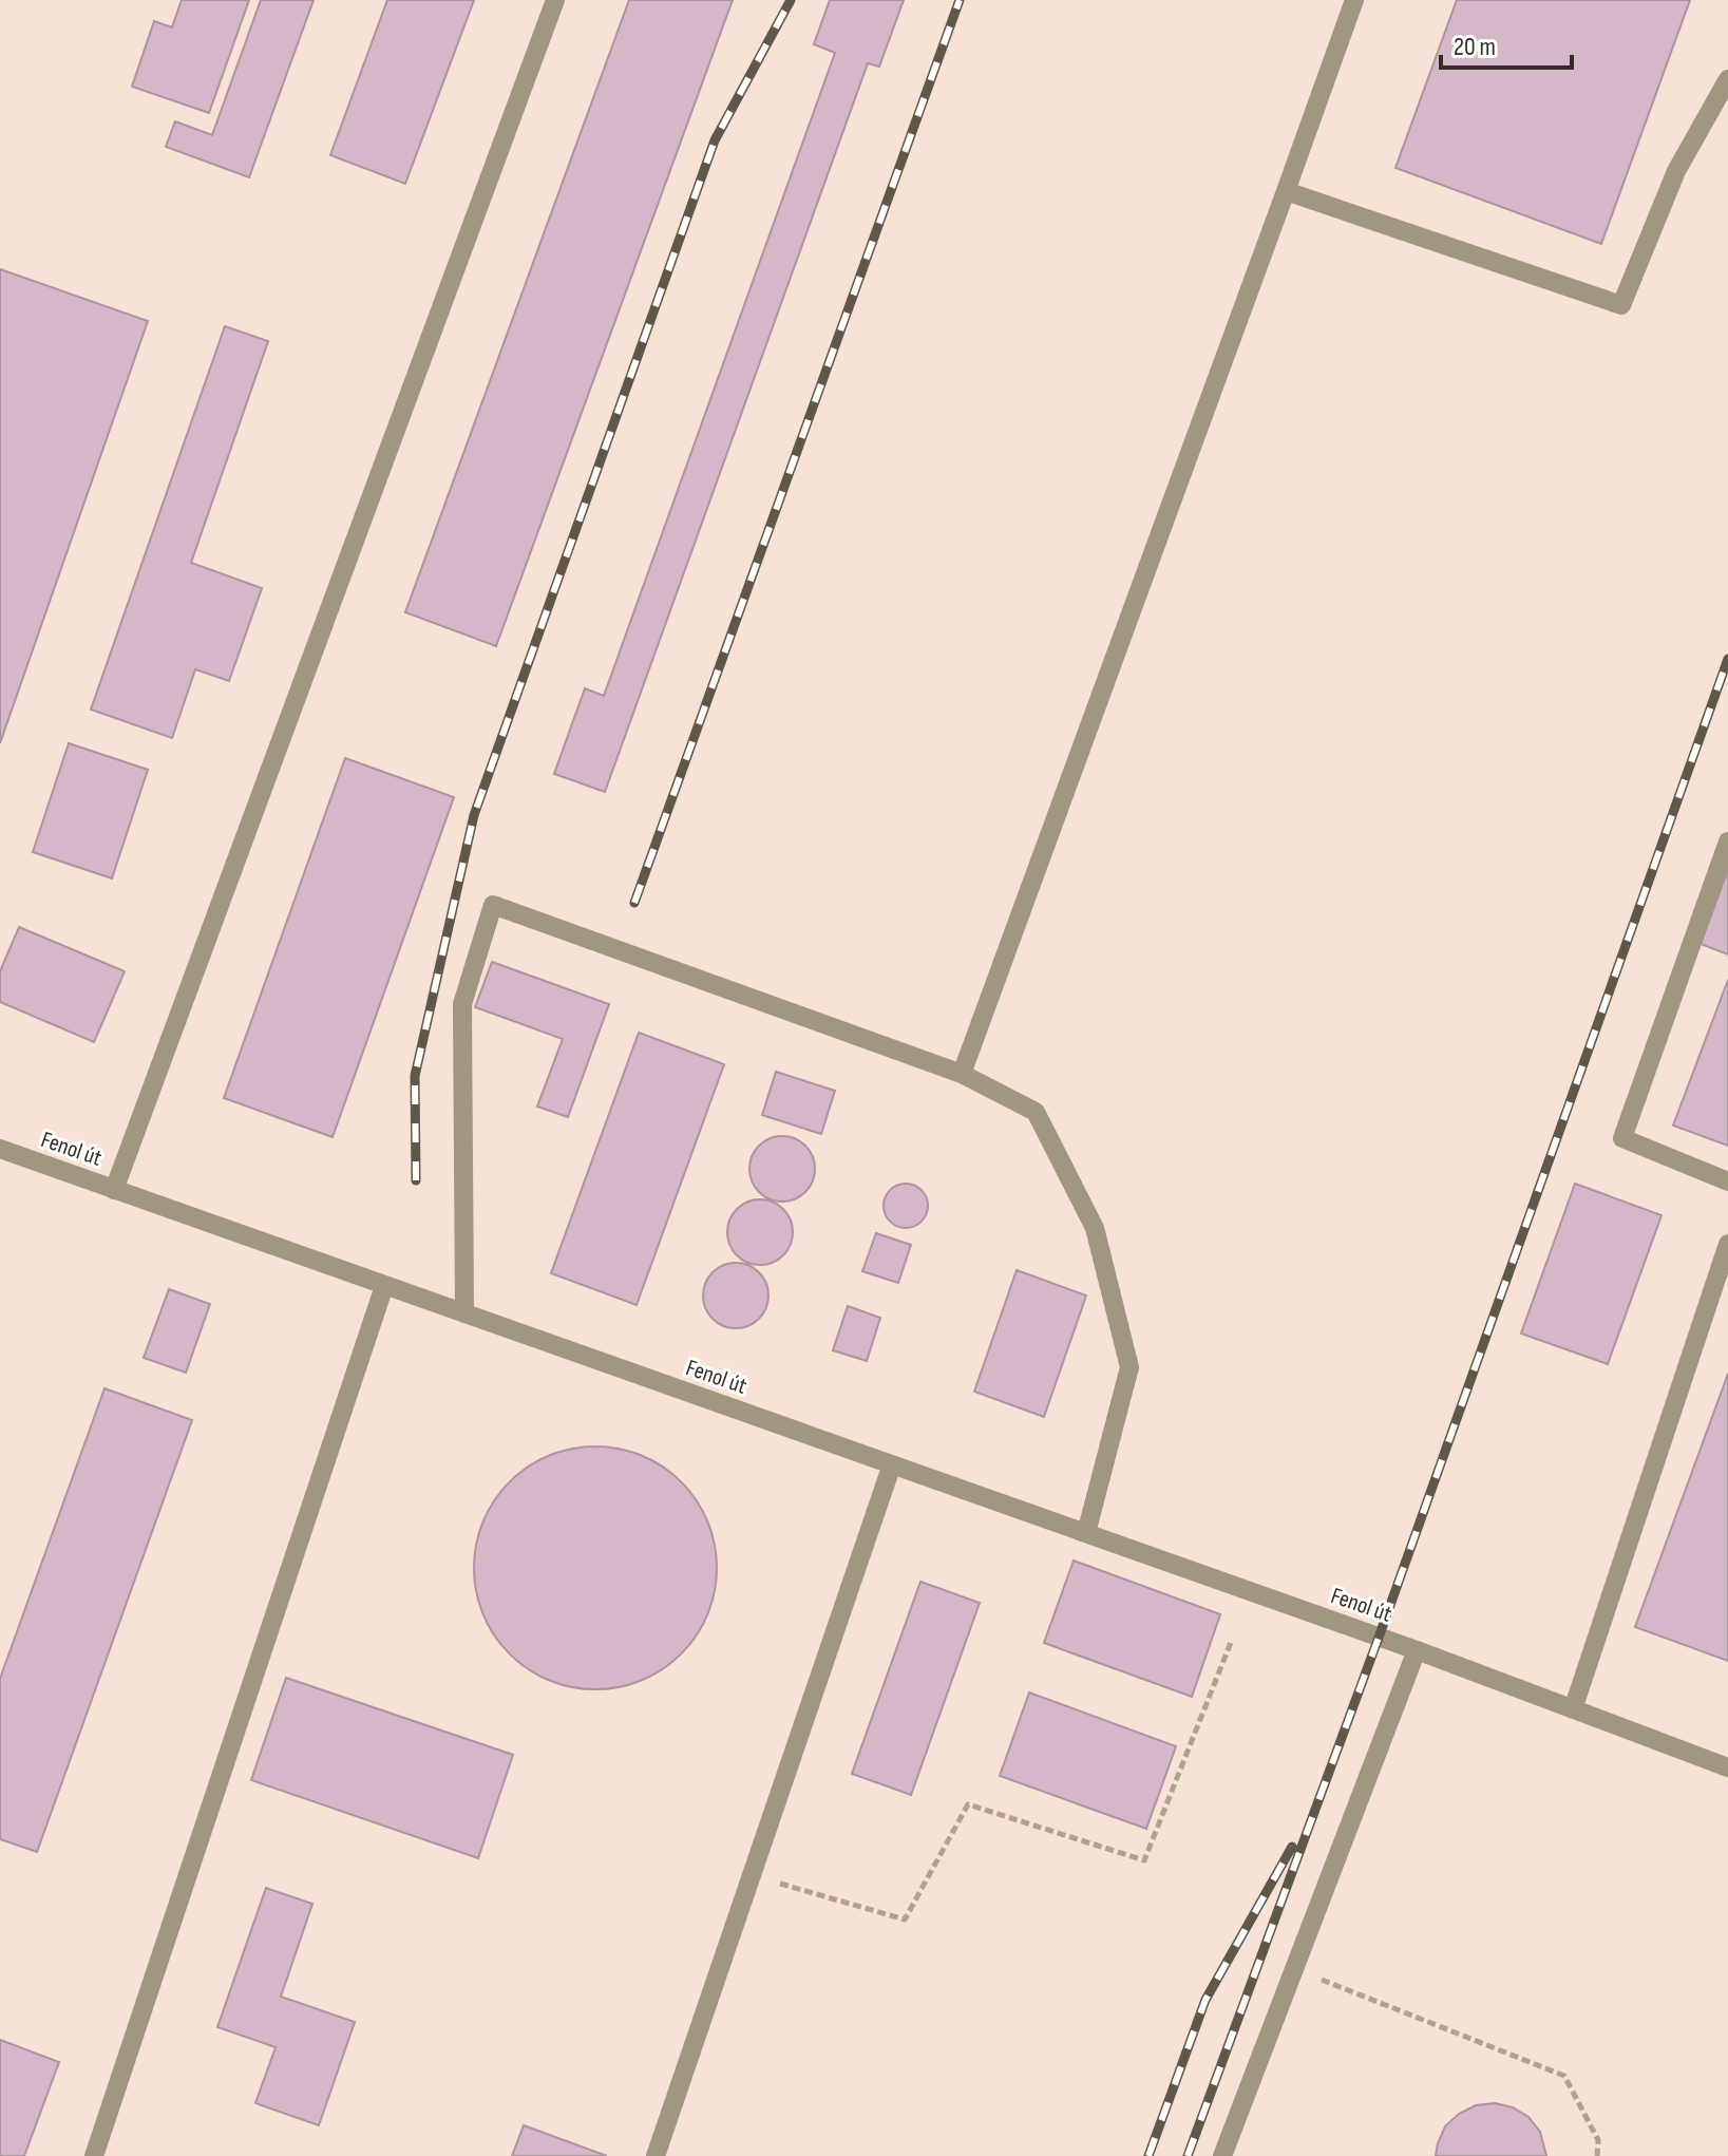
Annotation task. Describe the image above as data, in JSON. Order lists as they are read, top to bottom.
{
  "streets": {
    "lane": ["Fenol út"]
  },
  "scale_bar": "20 m"
}
